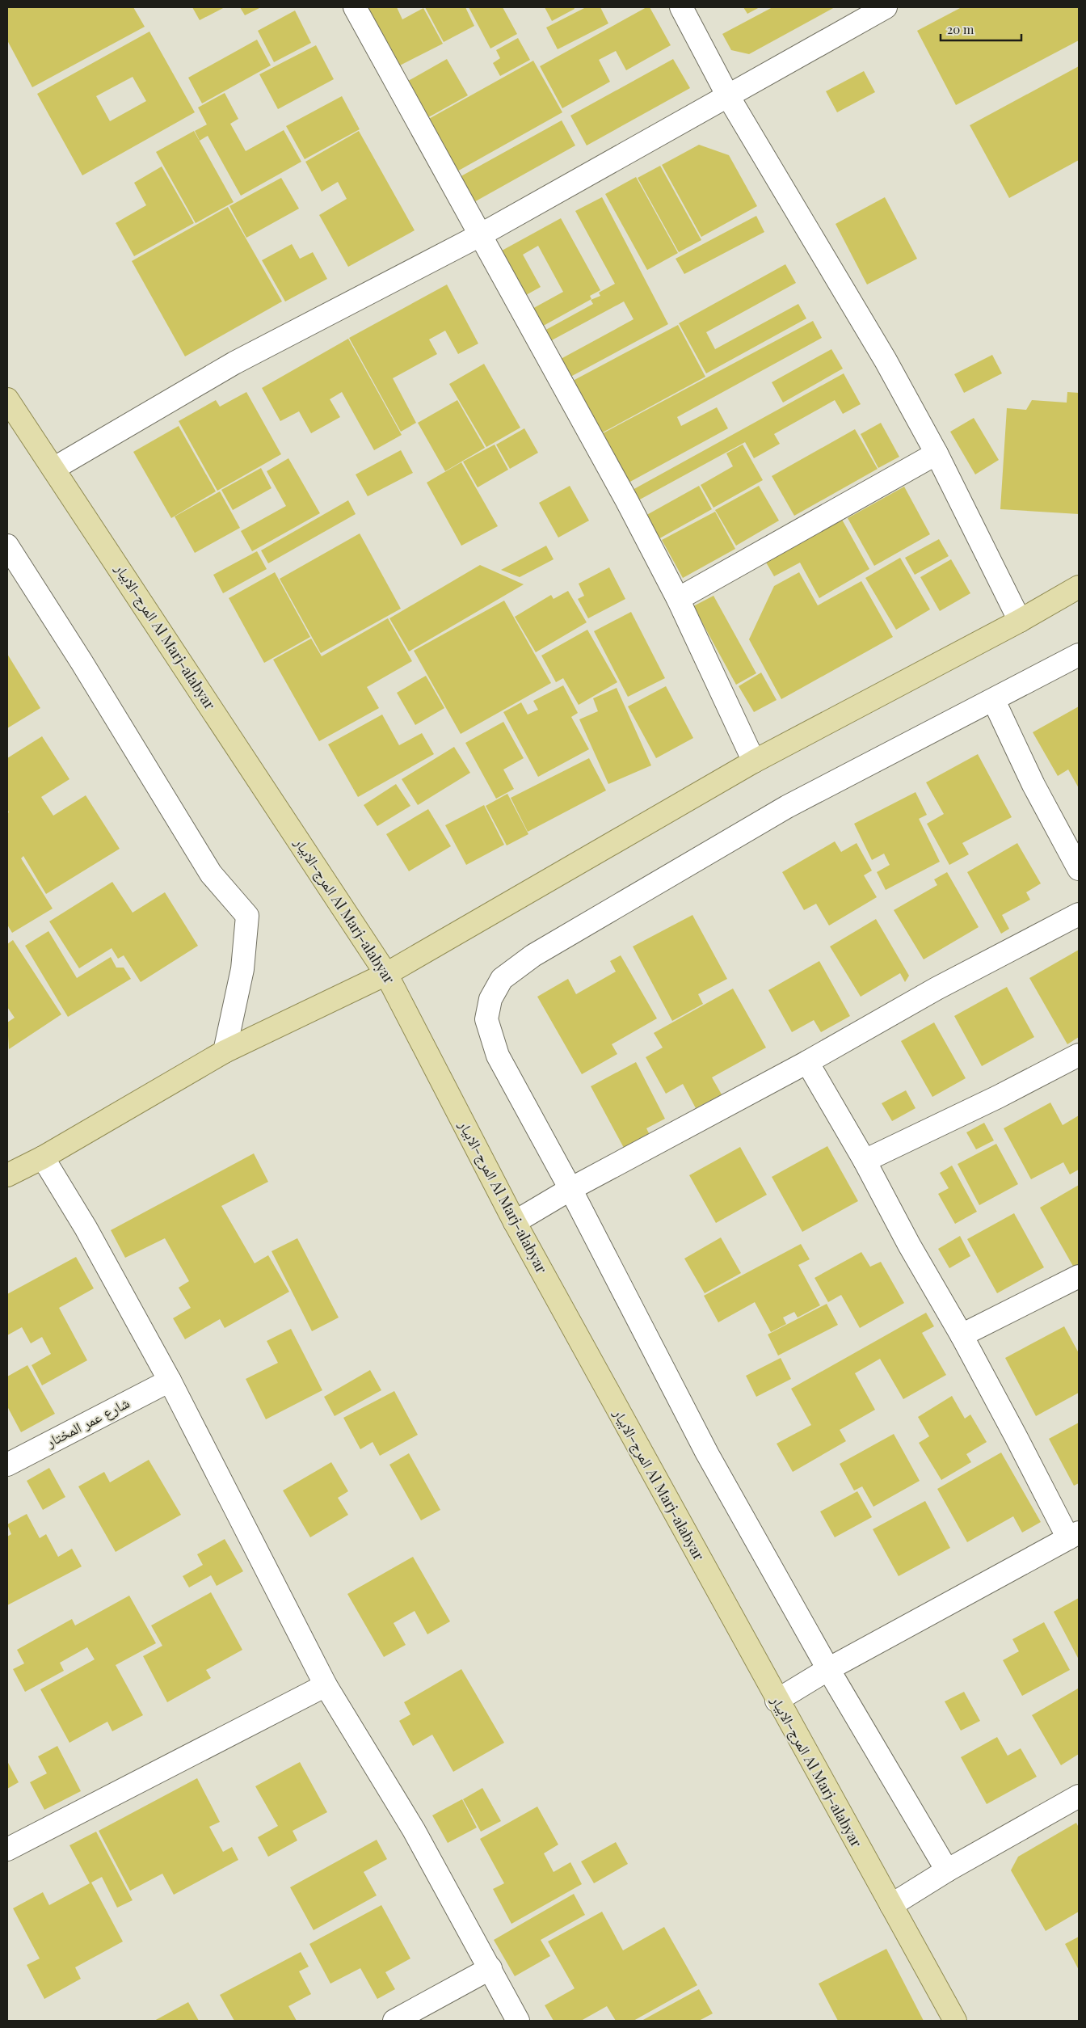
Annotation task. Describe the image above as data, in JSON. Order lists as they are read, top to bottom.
{
  "streets": {
    "main road": ["المرج-الابيار Al Marj-alabyar"],
    "street": ["شارع عمر المختار"]
  },
  "scale_bar": "20 m"
}
